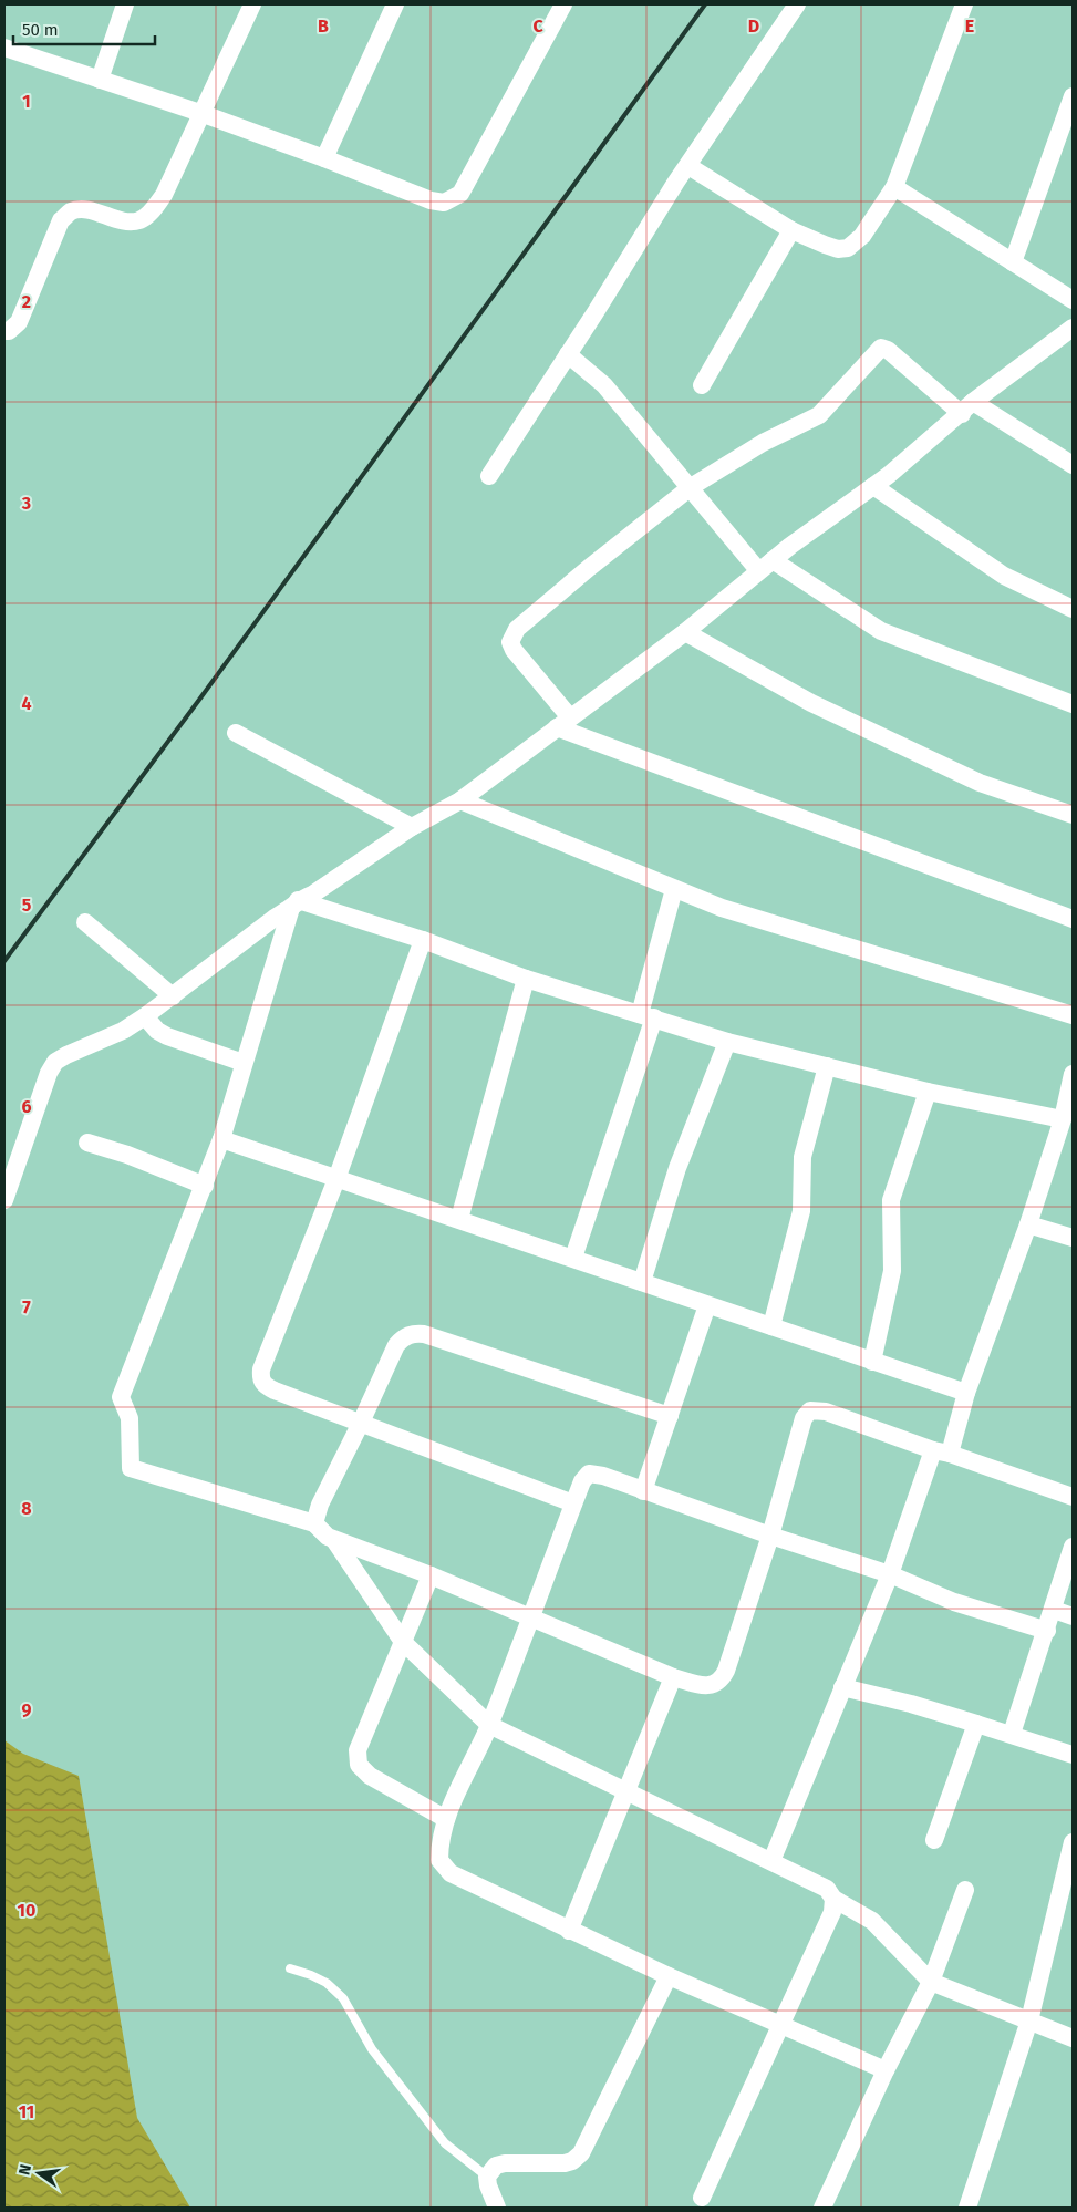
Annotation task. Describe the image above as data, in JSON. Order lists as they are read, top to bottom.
{
  "scale_bar": "50 m",
  "north": "left",
  "grid": {
    "columns": [
      "B",
      "C",
      "D",
      "E"
    ],
    "rows": [
      "1",
      "2",
      "3",
      "4",
      "5",
      "6",
      "7",
      "8",
      "9",
      "10",
      "11"
    ]
  }
}
